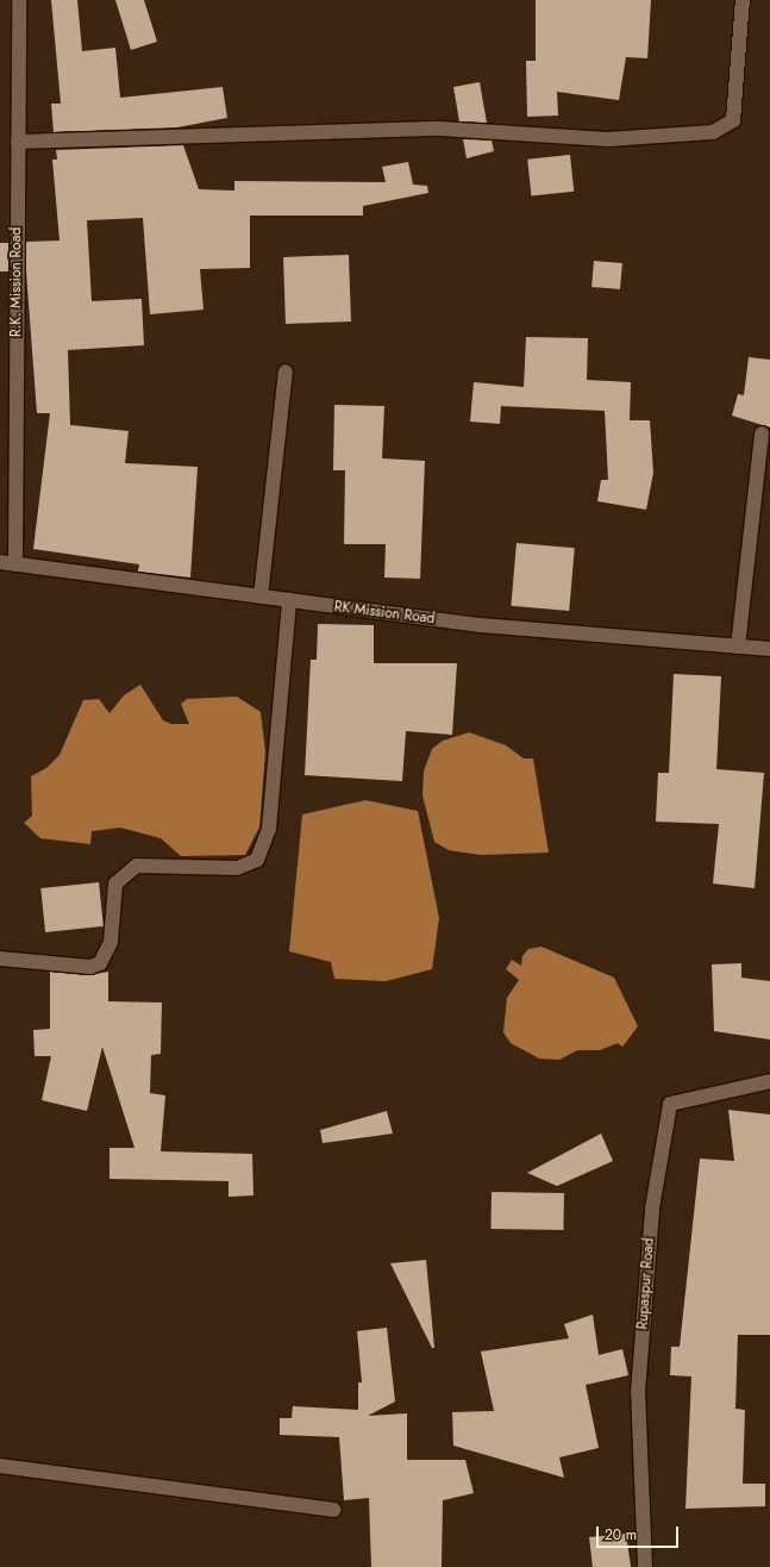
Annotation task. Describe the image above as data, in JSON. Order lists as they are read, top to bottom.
{
  "streets": {
    "street": ["R.K. Mission Road", "RK Mission Road", "Rupaspur Road"]
  },
  "crossings": [
    ["R.K. Mission Road", "RK Mission Road"]
  ],
  "scale_bar": "20 m"
}
